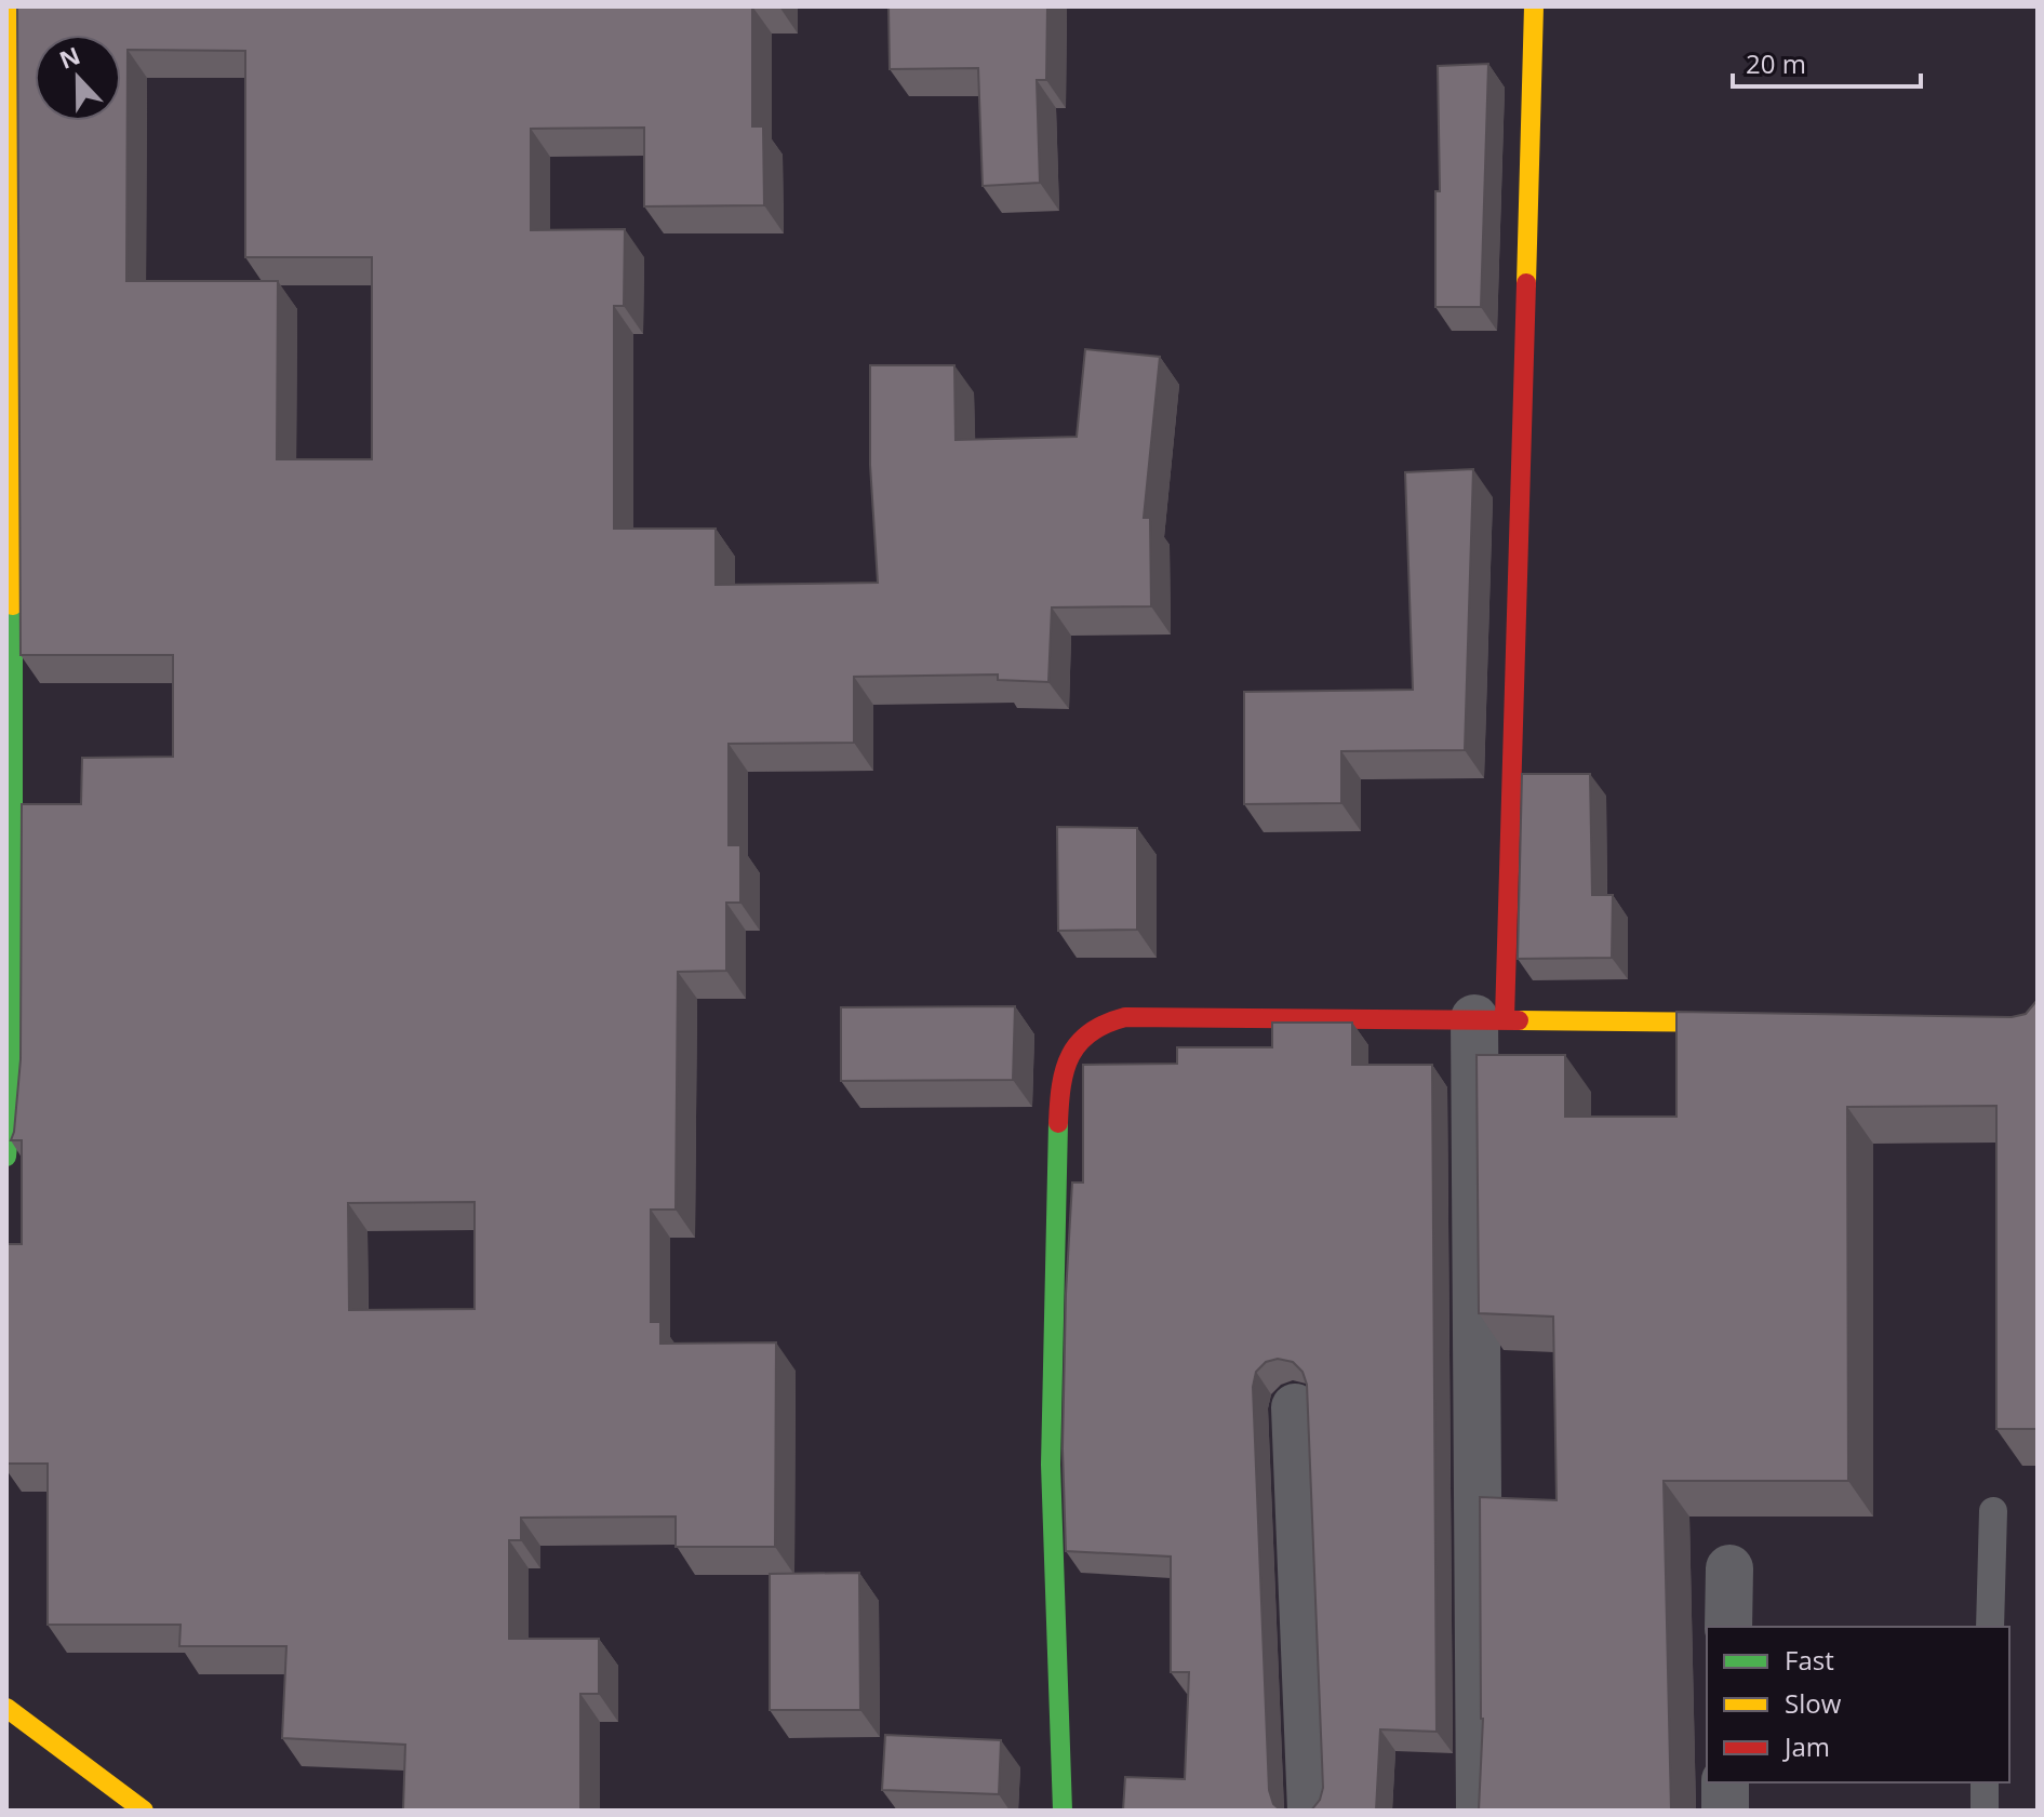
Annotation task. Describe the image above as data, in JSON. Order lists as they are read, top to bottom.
{
  "legend": ["Fast", "Slow", "Jam"],
  "scale_bar": "20 m",
  "north": "top"
}
